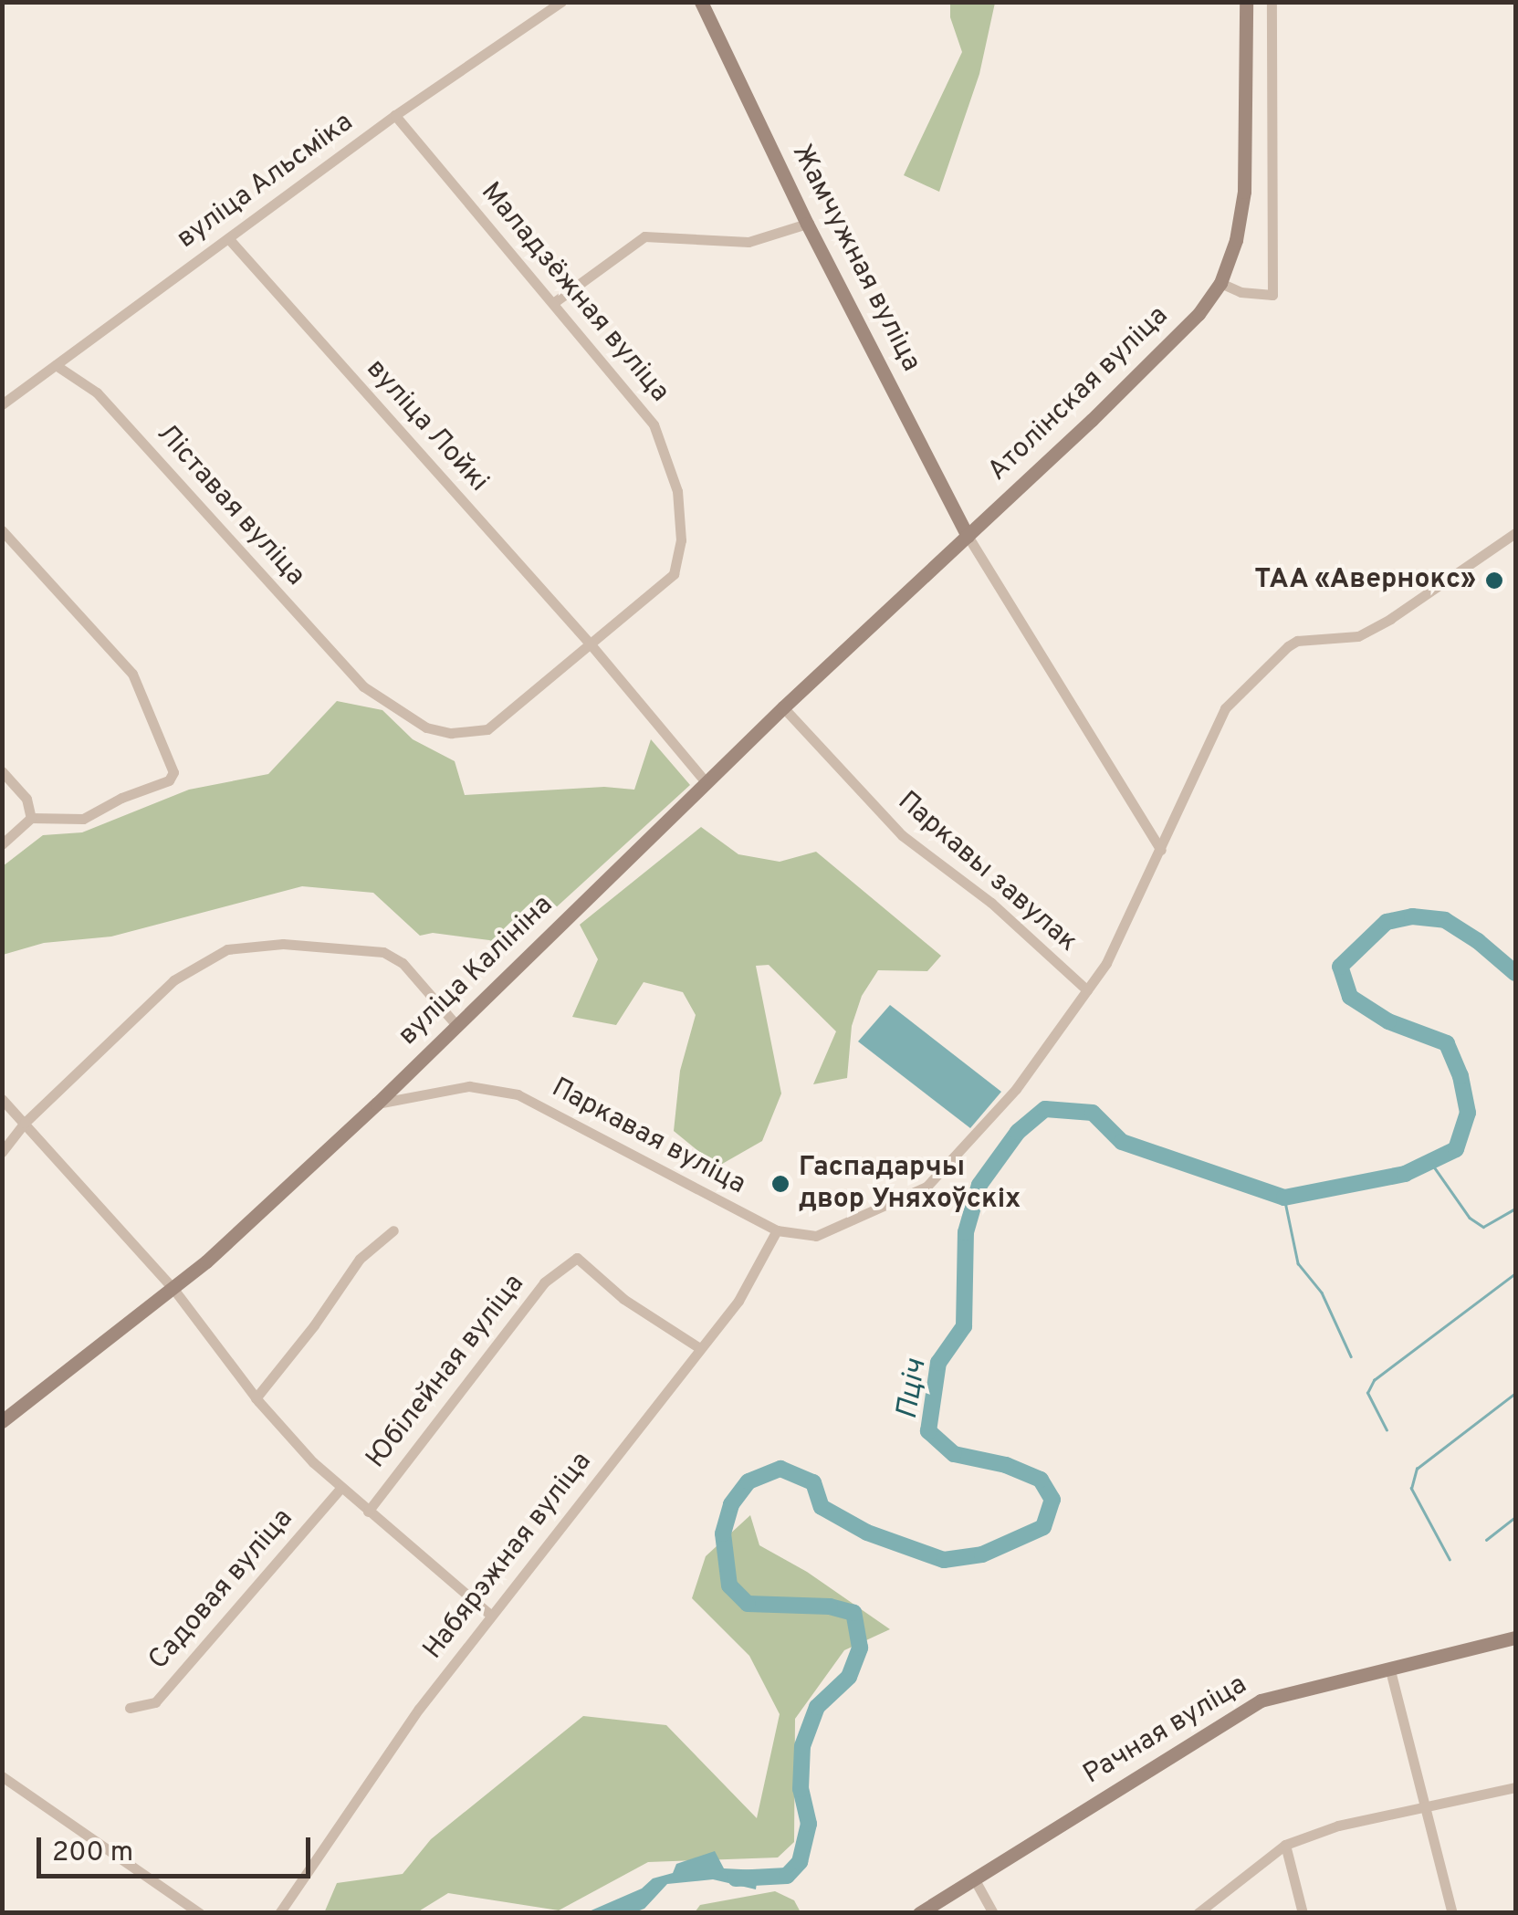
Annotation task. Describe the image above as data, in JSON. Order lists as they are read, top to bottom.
{
  "streets": {
    "street": [
      "вуліца Альсміка",
      "Жамчужная вуліца",
      "Маладзёжная вуліца",
      "Атолінская вуліца",
      "вуліца Лойкі",
      "Ліставая вуліца",
      "Паркавы завулак",
      "вуліца Калініна",
      "Паркавая вуліца",
      "Юбілейная вуліца",
      "Набярэжная вуліца",
      "Садовая вуліца",
      "Рачная вуліца"
    ]
  },
  "crossings": [
    ["вуліца Альсміка", "Маладзёжная вуліца"],
    ["вуліца Альсміка", "вуліца Лойкі"],
    ["вуліца Альсміка", "Ліставая вуліца"],
    ["Жамчужная вуліца", "Атолінская вуліца"],
    ["Жамчужная вуліца", "вуліца Калініна"],
    ["Маладзёжная вуліца", "вуліца Лойкі"],
    ["Маладзёжная вуліца", "Ліставая вуліца"],
    ["Атолінская вуліца", "вуліца Калініна"],
    ["вуліца Лойкі", "Ліставая вуліца"],
    ["вуліца Лойкі", "вуліца Калініна"],
    ["Паркавы завулак", "вуліца Калініна"],
    ["Паркавы завулак", "Паркавая вуліца"],
    ["вуліца Калініна", "Паркавая вуліца"],
    ["Паркавая вуліца", "Набярэжная вуліца"],
    ["Юбілейная вуліца", "Набярэжная вуліца"]
  ],
  "water": ["Пціч"],
  "places": ["ТАА «Авернокс»", "Гаспадарчы двор Уняхоўскіх"],
  "scale_bar": "200 m"
}
